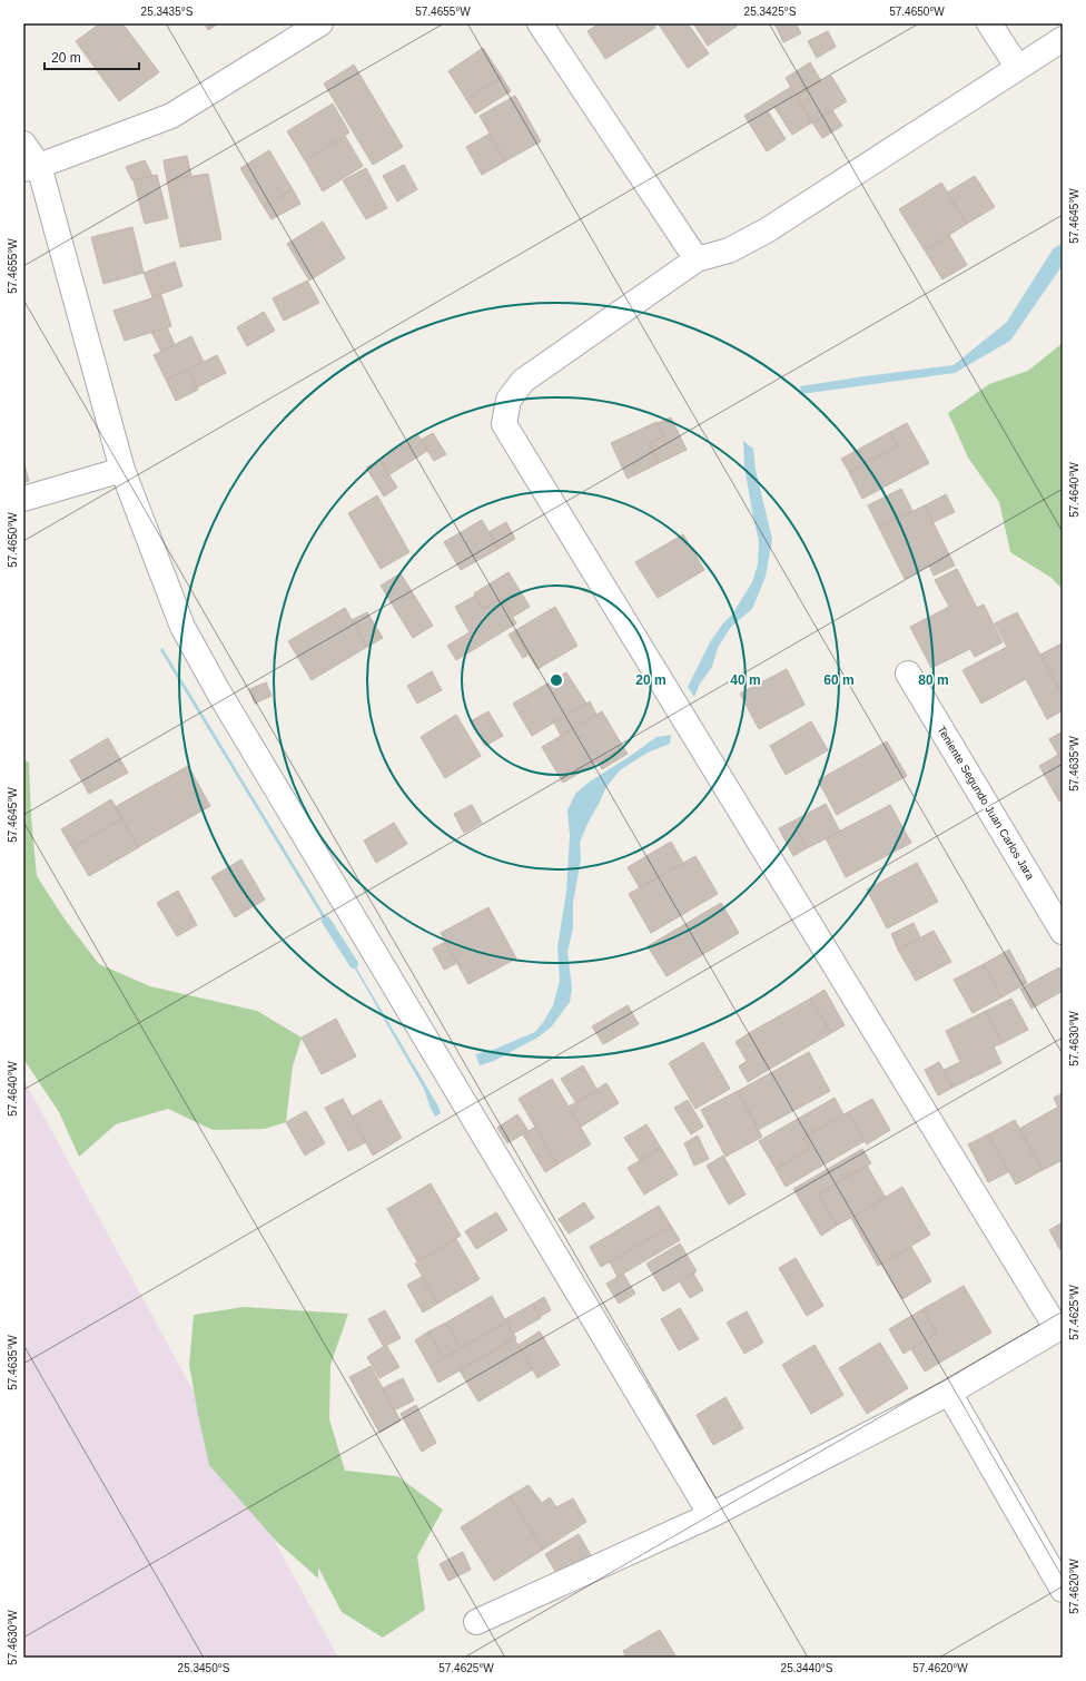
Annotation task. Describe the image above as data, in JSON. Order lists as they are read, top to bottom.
{
  "streets": {
    "street": ["Teniente Segundo Juan Carlos Jara"]
  },
  "scale_bar": "20 m",
  "coordinates": [
    "25.3435°S",
    "57.4655°W",
    "25.3425°S",
    "57.4650°W",
    "57.4645°W",
    "57.4640°W",
    "57.4635°W",
    "57.4630°W",
    "57.4625°W",
    "57.4620°W",
    "25.3450°S",
    "25.3440°S"
  ],
  "rings": [
    "20 m",
    "40 m",
    "60 m",
    "80 m"
  ]
}
